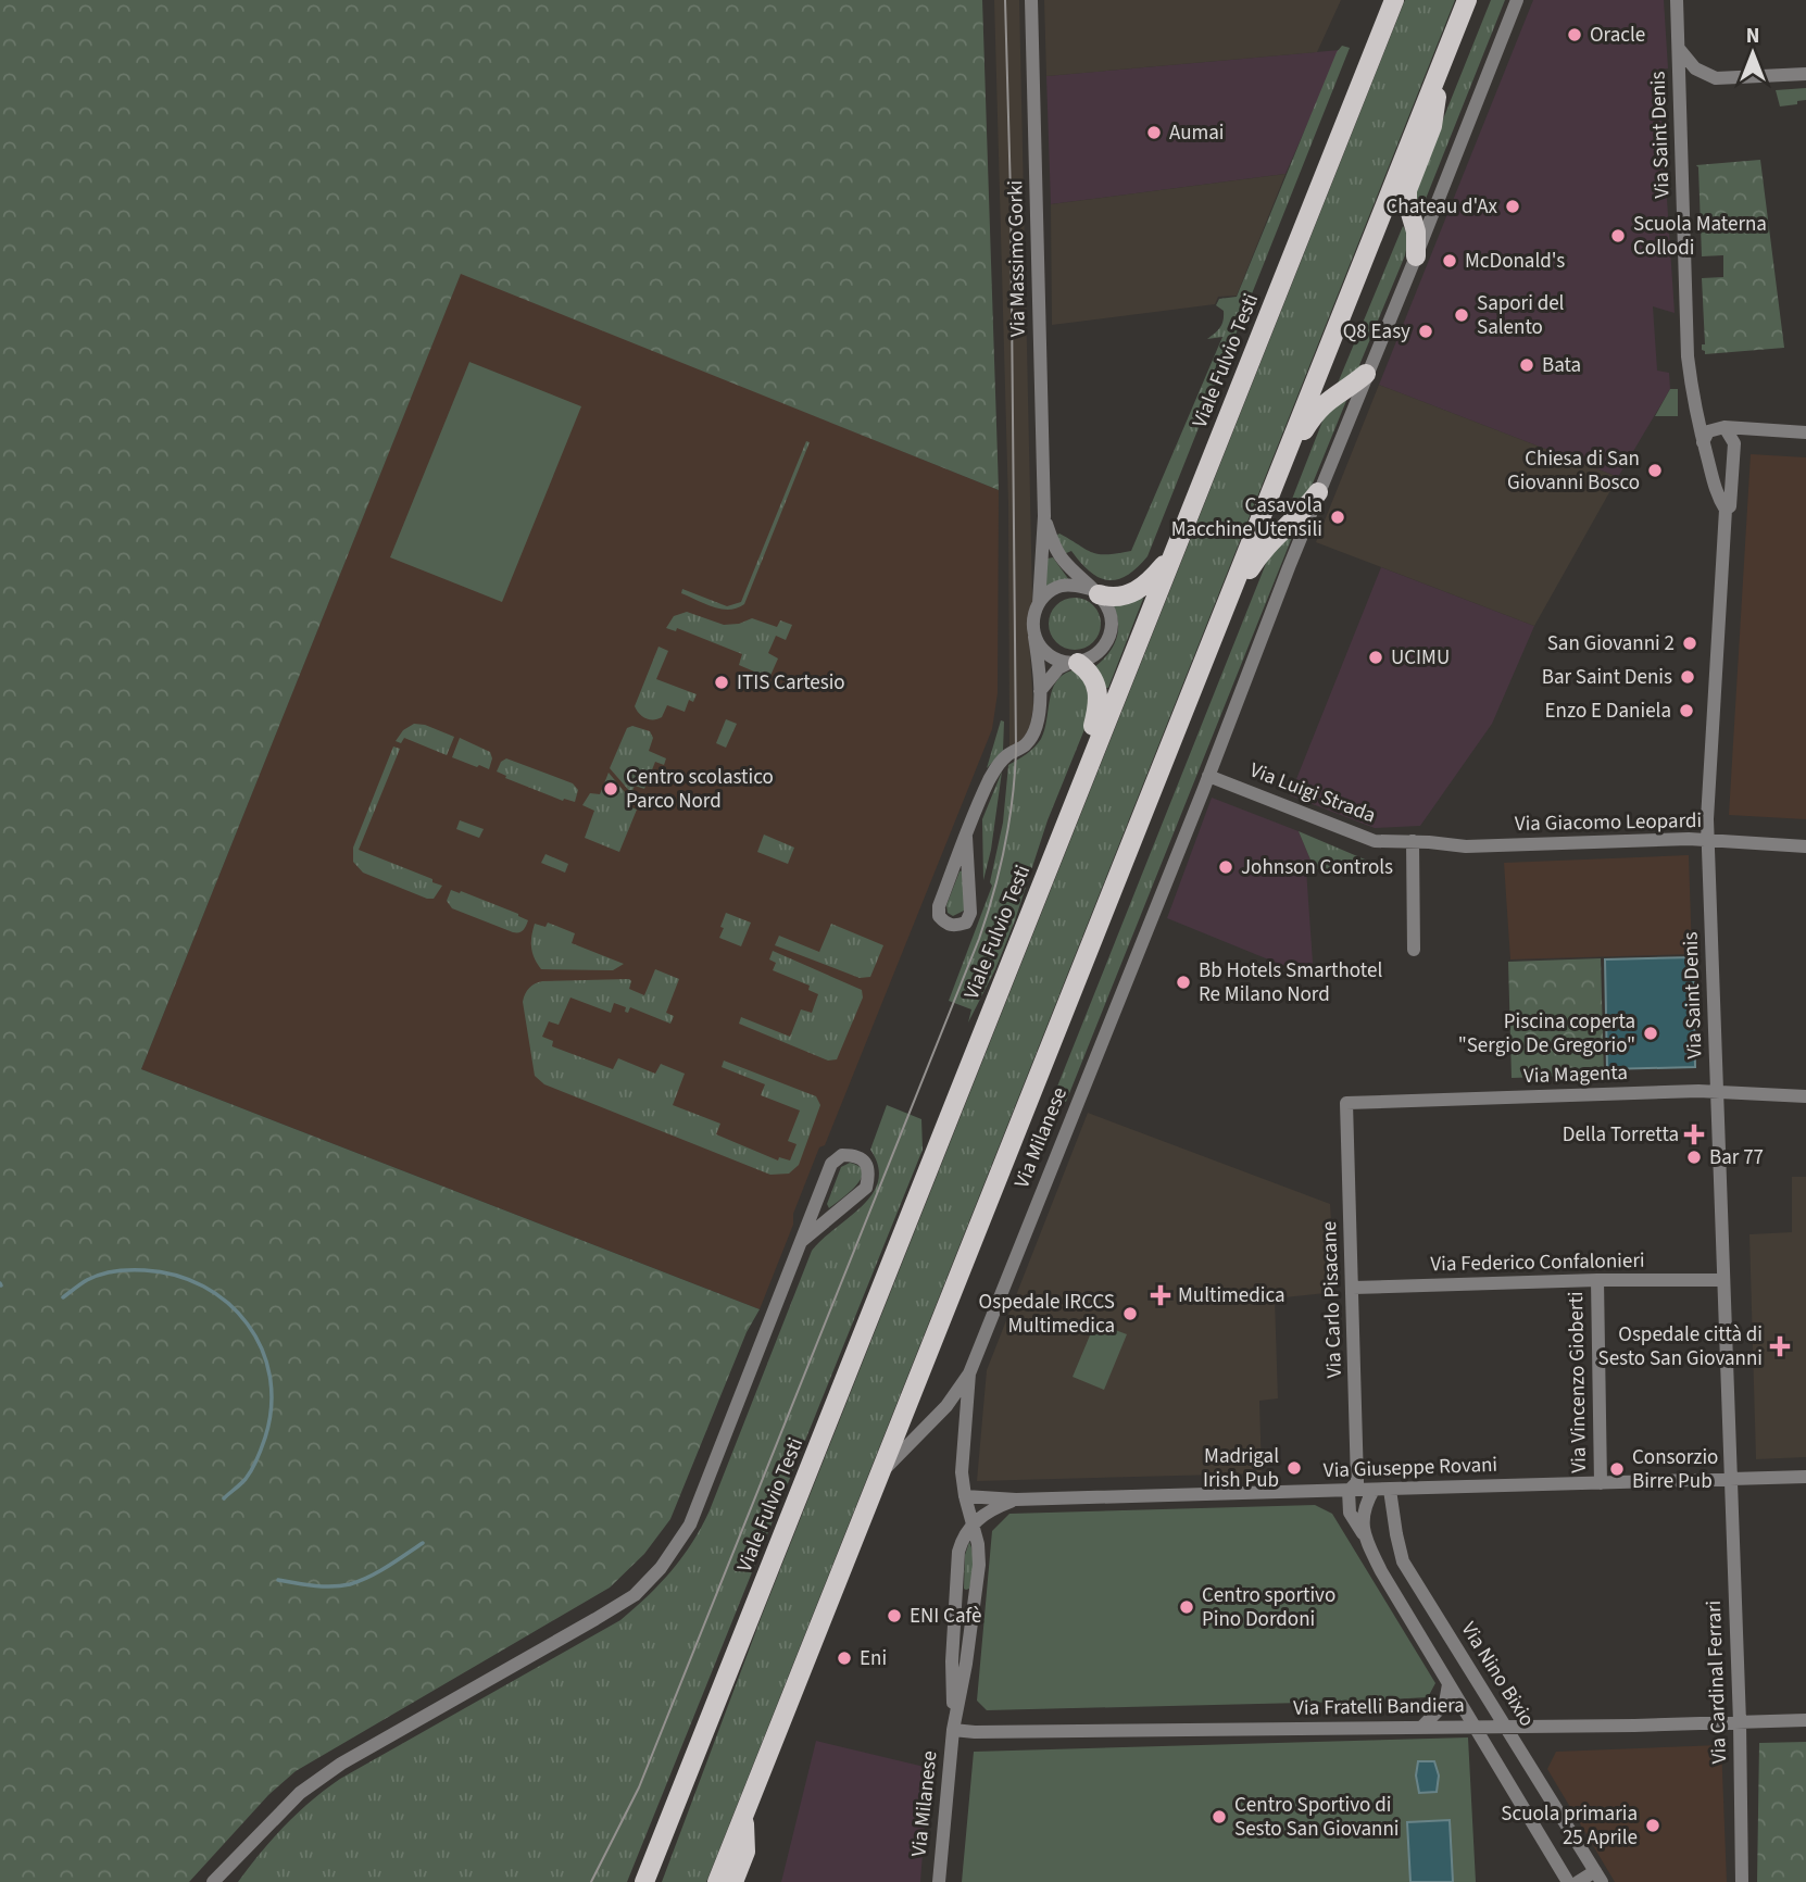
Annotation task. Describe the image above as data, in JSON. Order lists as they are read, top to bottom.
{
  "streets": {
    "main road": ["Viale Fulvio Testi"],
    "street": [
      "Via Saint Denis",
      "Via Massimo Gorki",
      "Via Luigi Strada",
      "Via Giacomo Leopardi",
      "Via Magenta",
      "Via Milanese",
      "Via Federico Confalonieri",
      "Via Carlo Pisacane",
      "Via Vincenzo Gioberti",
      "Via Giuseppe Rovani",
      "Via Nino Bixio",
      "Via Cardinal Ferrari",
      "Via Fratelli Bandiera"
    ]
  },
  "crossings": [
    ["Via Saint Denis", "Via Giacomo Leopardi"],
    ["Via Saint Denis", "Via Magenta"],
    ["Via Saint Denis", "Via Federico Confalonieri"],
    ["Via Saint Denis", "Via Giuseppe Rovani"],
    ["Via Saint Denis", "Via Cardinal Ferrari"],
    ["Via Luigi Strada", "Via Giacomo Leopardi"],
    ["Via Luigi Strada", "Via Milanese"],
    ["Via Magenta", "Via Carlo Pisacane"],
    ["Via Milanese", "Via Giuseppe Rovani"],
    ["Via Milanese", "Via Fratelli Bandiera"],
    ["Via Federico Confalonieri", "Via Carlo Pisacane"],
    ["Via Federico Confalonieri", "Via Vincenzo Gioberti"],
    ["Via Carlo Pisacane", "Via Giuseppe Rovani"],
    ["Via Vincenzo Gioberti", "Via Giuseppe Rovani"],
    ["Via Giuseppe Rovani", "Via Nino Bixio"],
    ["Via Giuseppe Rovani", "Via Cardinal Ferrari"],
    ["Via Nino Bixio", "Via Fratelli Bandiera"],
    ["Via Cardinal Ferrari", "Via Fratelli Bandiera"]
  ],
  "places": {
    "other": [
      "Oracle",
      "Aumai",
      "Chateau d'Ax",
      "Scuola Materna Collodi",
      "McDonald's",
      "Sapori del Salento",
      "Q8 Easy",
      "Bata",
      "Chiesa di San Giovanni Bosco",
      "Casavola Macchine Utensili",
      "San Giovanni 2",
      "UCIMU",
      "Bar Saint Denis",
      "ITIS Cartesio",
      "Enzo E Daniela",
      "Centro scolastico Parco Nord",
      "Johnson Controls",
      "Bb Hotels Smarthotel Re Milano Nord",
      "Piscina coperta \"Sergio De Gregorio\"",
      "Bar 77",
      "Ospedale IRCCS Multimedica",
      "Madrigal Irish Pub",
      "Consorzio Birre Pub",
      "Centro sportivo Pino Dordoni",
      "ENI Cafè",
      "Eni",
      "Centro Sportivo di Sesto San Giovanni",
      "Scuola primaria 25 Aprile"
    ],
    "health": ["Della Torretta", "Multimedica", "Ospedale città di Sesto San Giovanni"]
  },
  "north": "top"
}
